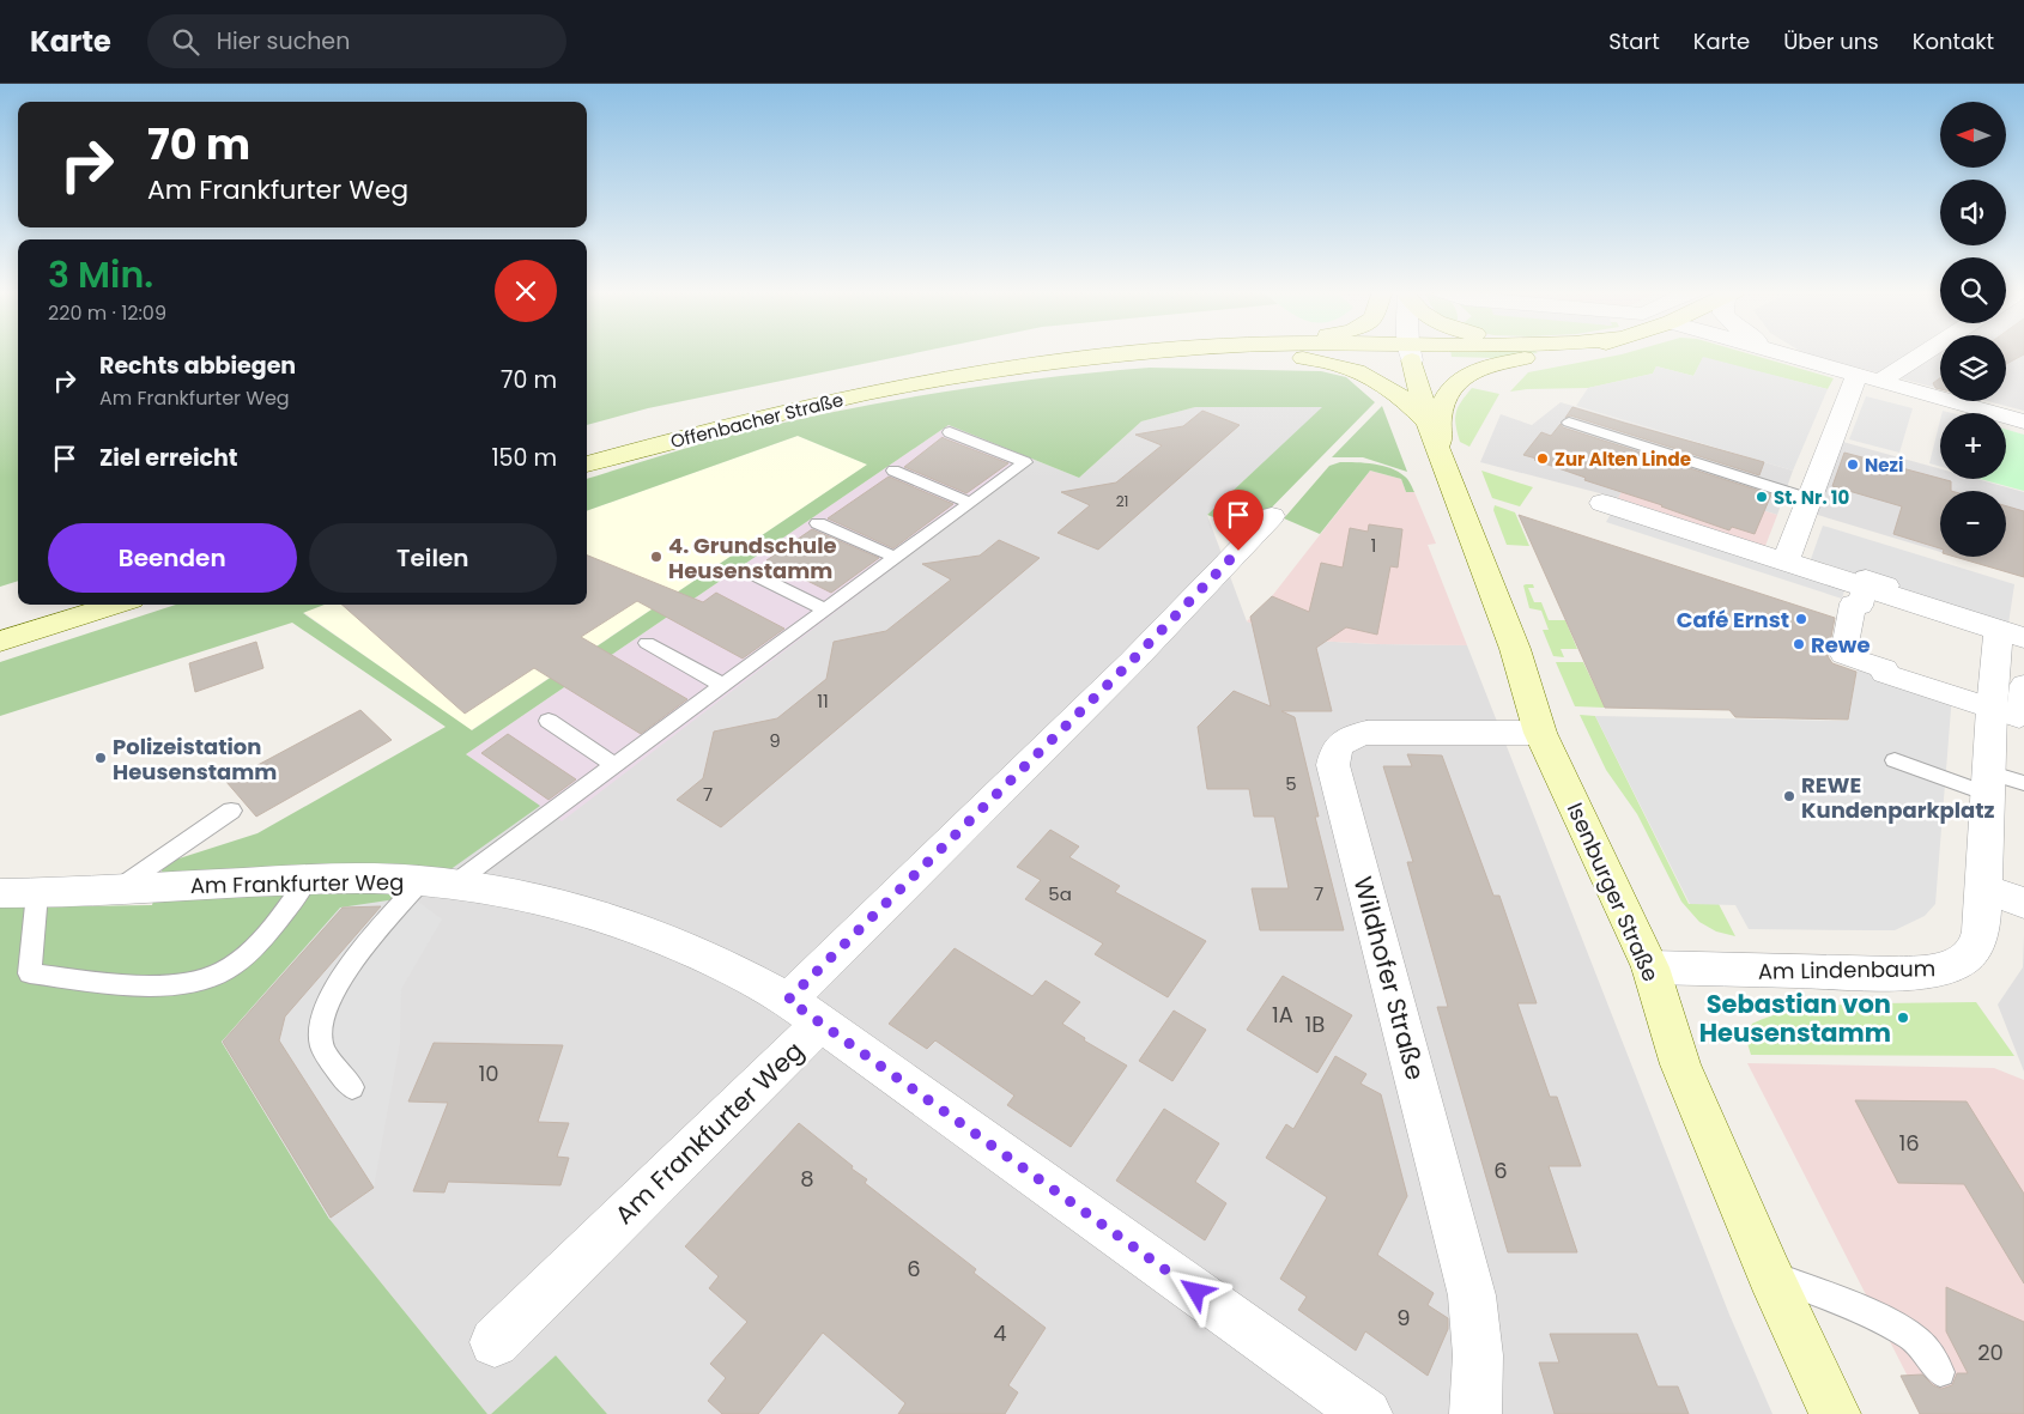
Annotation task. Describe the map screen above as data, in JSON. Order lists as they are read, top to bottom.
{
  "streets": {
    "main road": ["Offenbacher Straße", "Isenburger Straße"],
    "street": ["Am Frankfurter Weg", "Am Lindenbaum", "Wildhofer Straße"]
  },
  "crossings": [
    ["Isenburger Straße", "Am Lindenbaum"],
    ["Isenburger Straße", "Wildhofer Straße"]
  ],
  "places": [
    "Zur Alten Linde",
    "Nezi",
    "St. Nr. 10",
    "4. Grundschule Heusenstamm",
    "Café Ernst",
    "Rewe",
    "Polizeistation Heusenstamm",
    "REWE Kundenparkplatz",
    "Sebastian von Heusenstamm"
  ],
  "house_numbers": [
    "21",
    "1",
    "11",
    "9",
    "5",
    "7",
    "5a",
    "7",
    "1A",
    "1B",
    "10",
    "16",
    "6",
    "8",
    "6",
    "9",
    "4",
    "20"
  ],
  "north": "left",
  "page": {
    "header": "Karte",
    "search": "Hier suchen",
    "nav": [
      "Start",
      "Karte",
      "Über uns",
      "Kontakt"
    ],
    "map_buttons": ["+", "−"],
    "turn": ["70 m", "Am Frankfurter Weg"],
    "heading": ["3 Min.", "220 m · 12:09"],
    "list": [
      {
        "name": "Rechts abbiegen",
        "note": "Am Frankfurter Weg",
        "value": "70 m"
      },
      {
        "name": "Ziel erreicht",
        "value": "150 m"
      }
    ],
    "buttons": ["Beenden", "Teilen"]
  }
}
